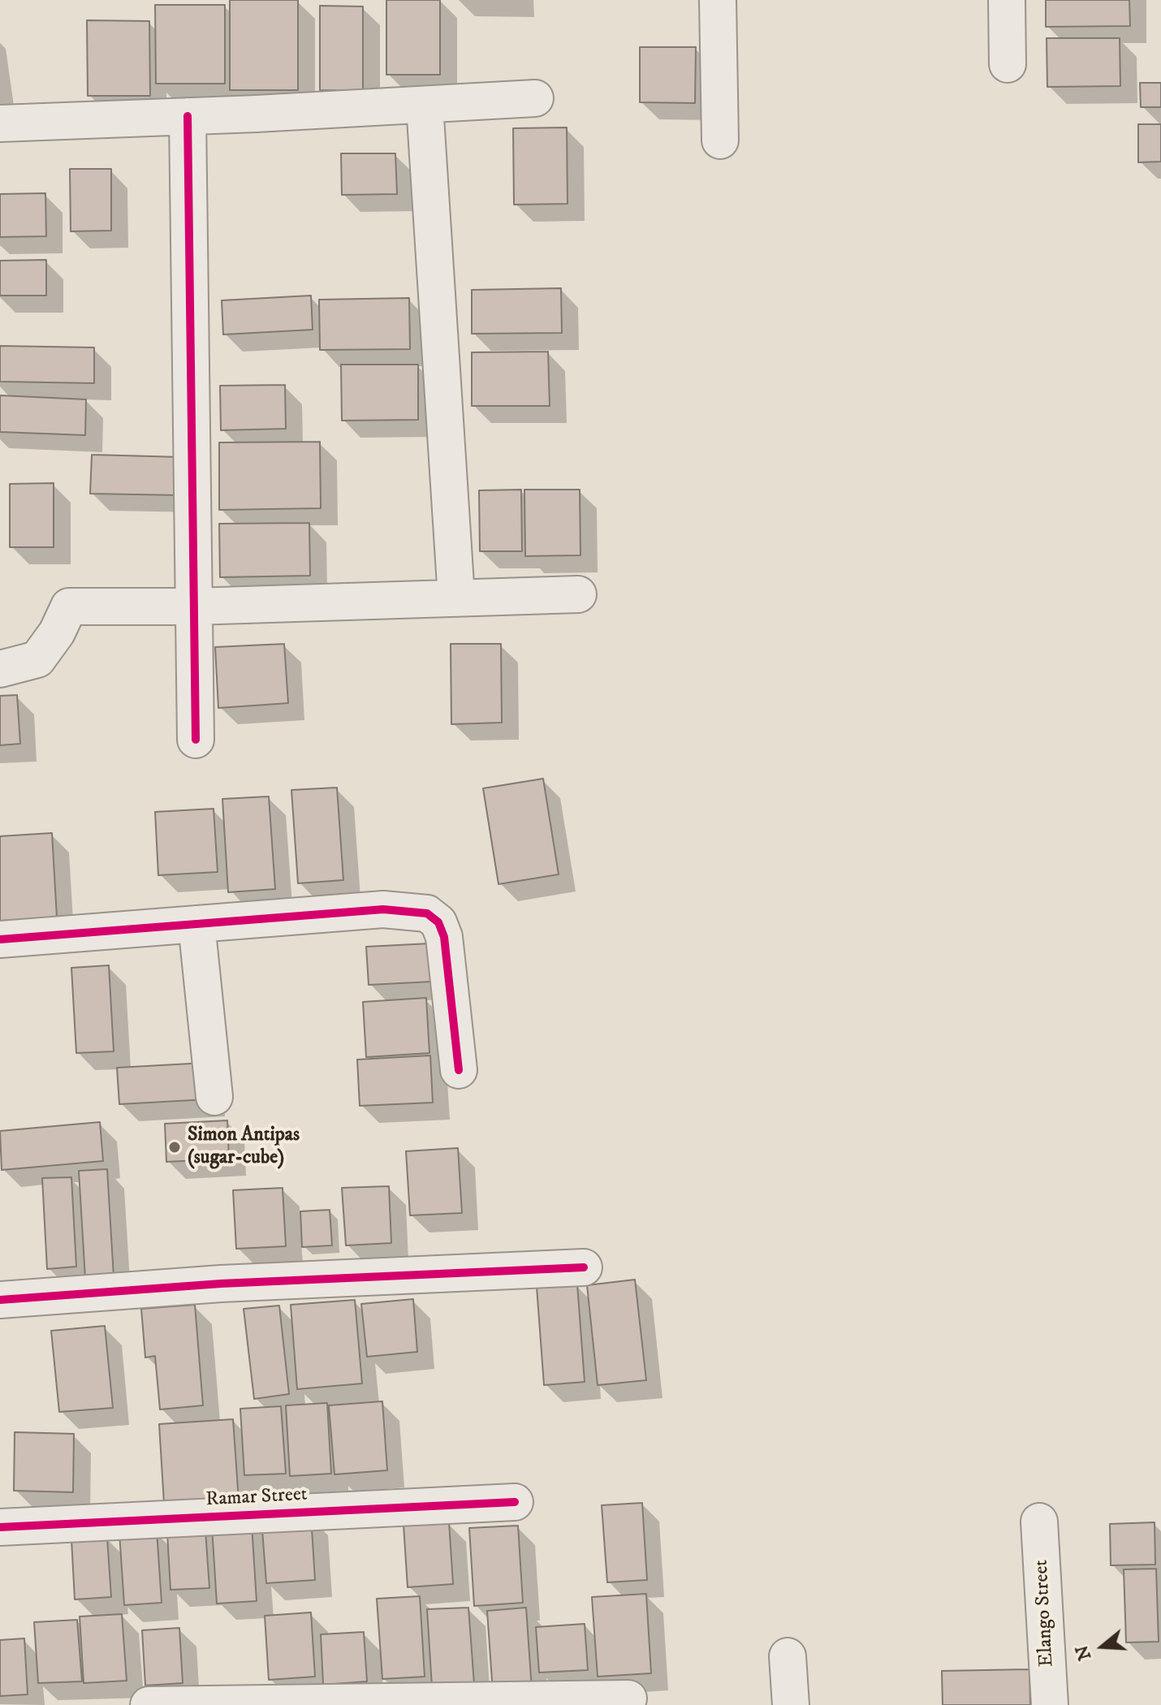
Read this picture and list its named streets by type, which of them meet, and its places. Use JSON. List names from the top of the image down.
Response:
{
  "streets": {
    "street": ["Ramar Street", "Elango Street"]
  },
  "places": ["Simon Antipas (sugar-cube)"],
  "north": "left"
}
